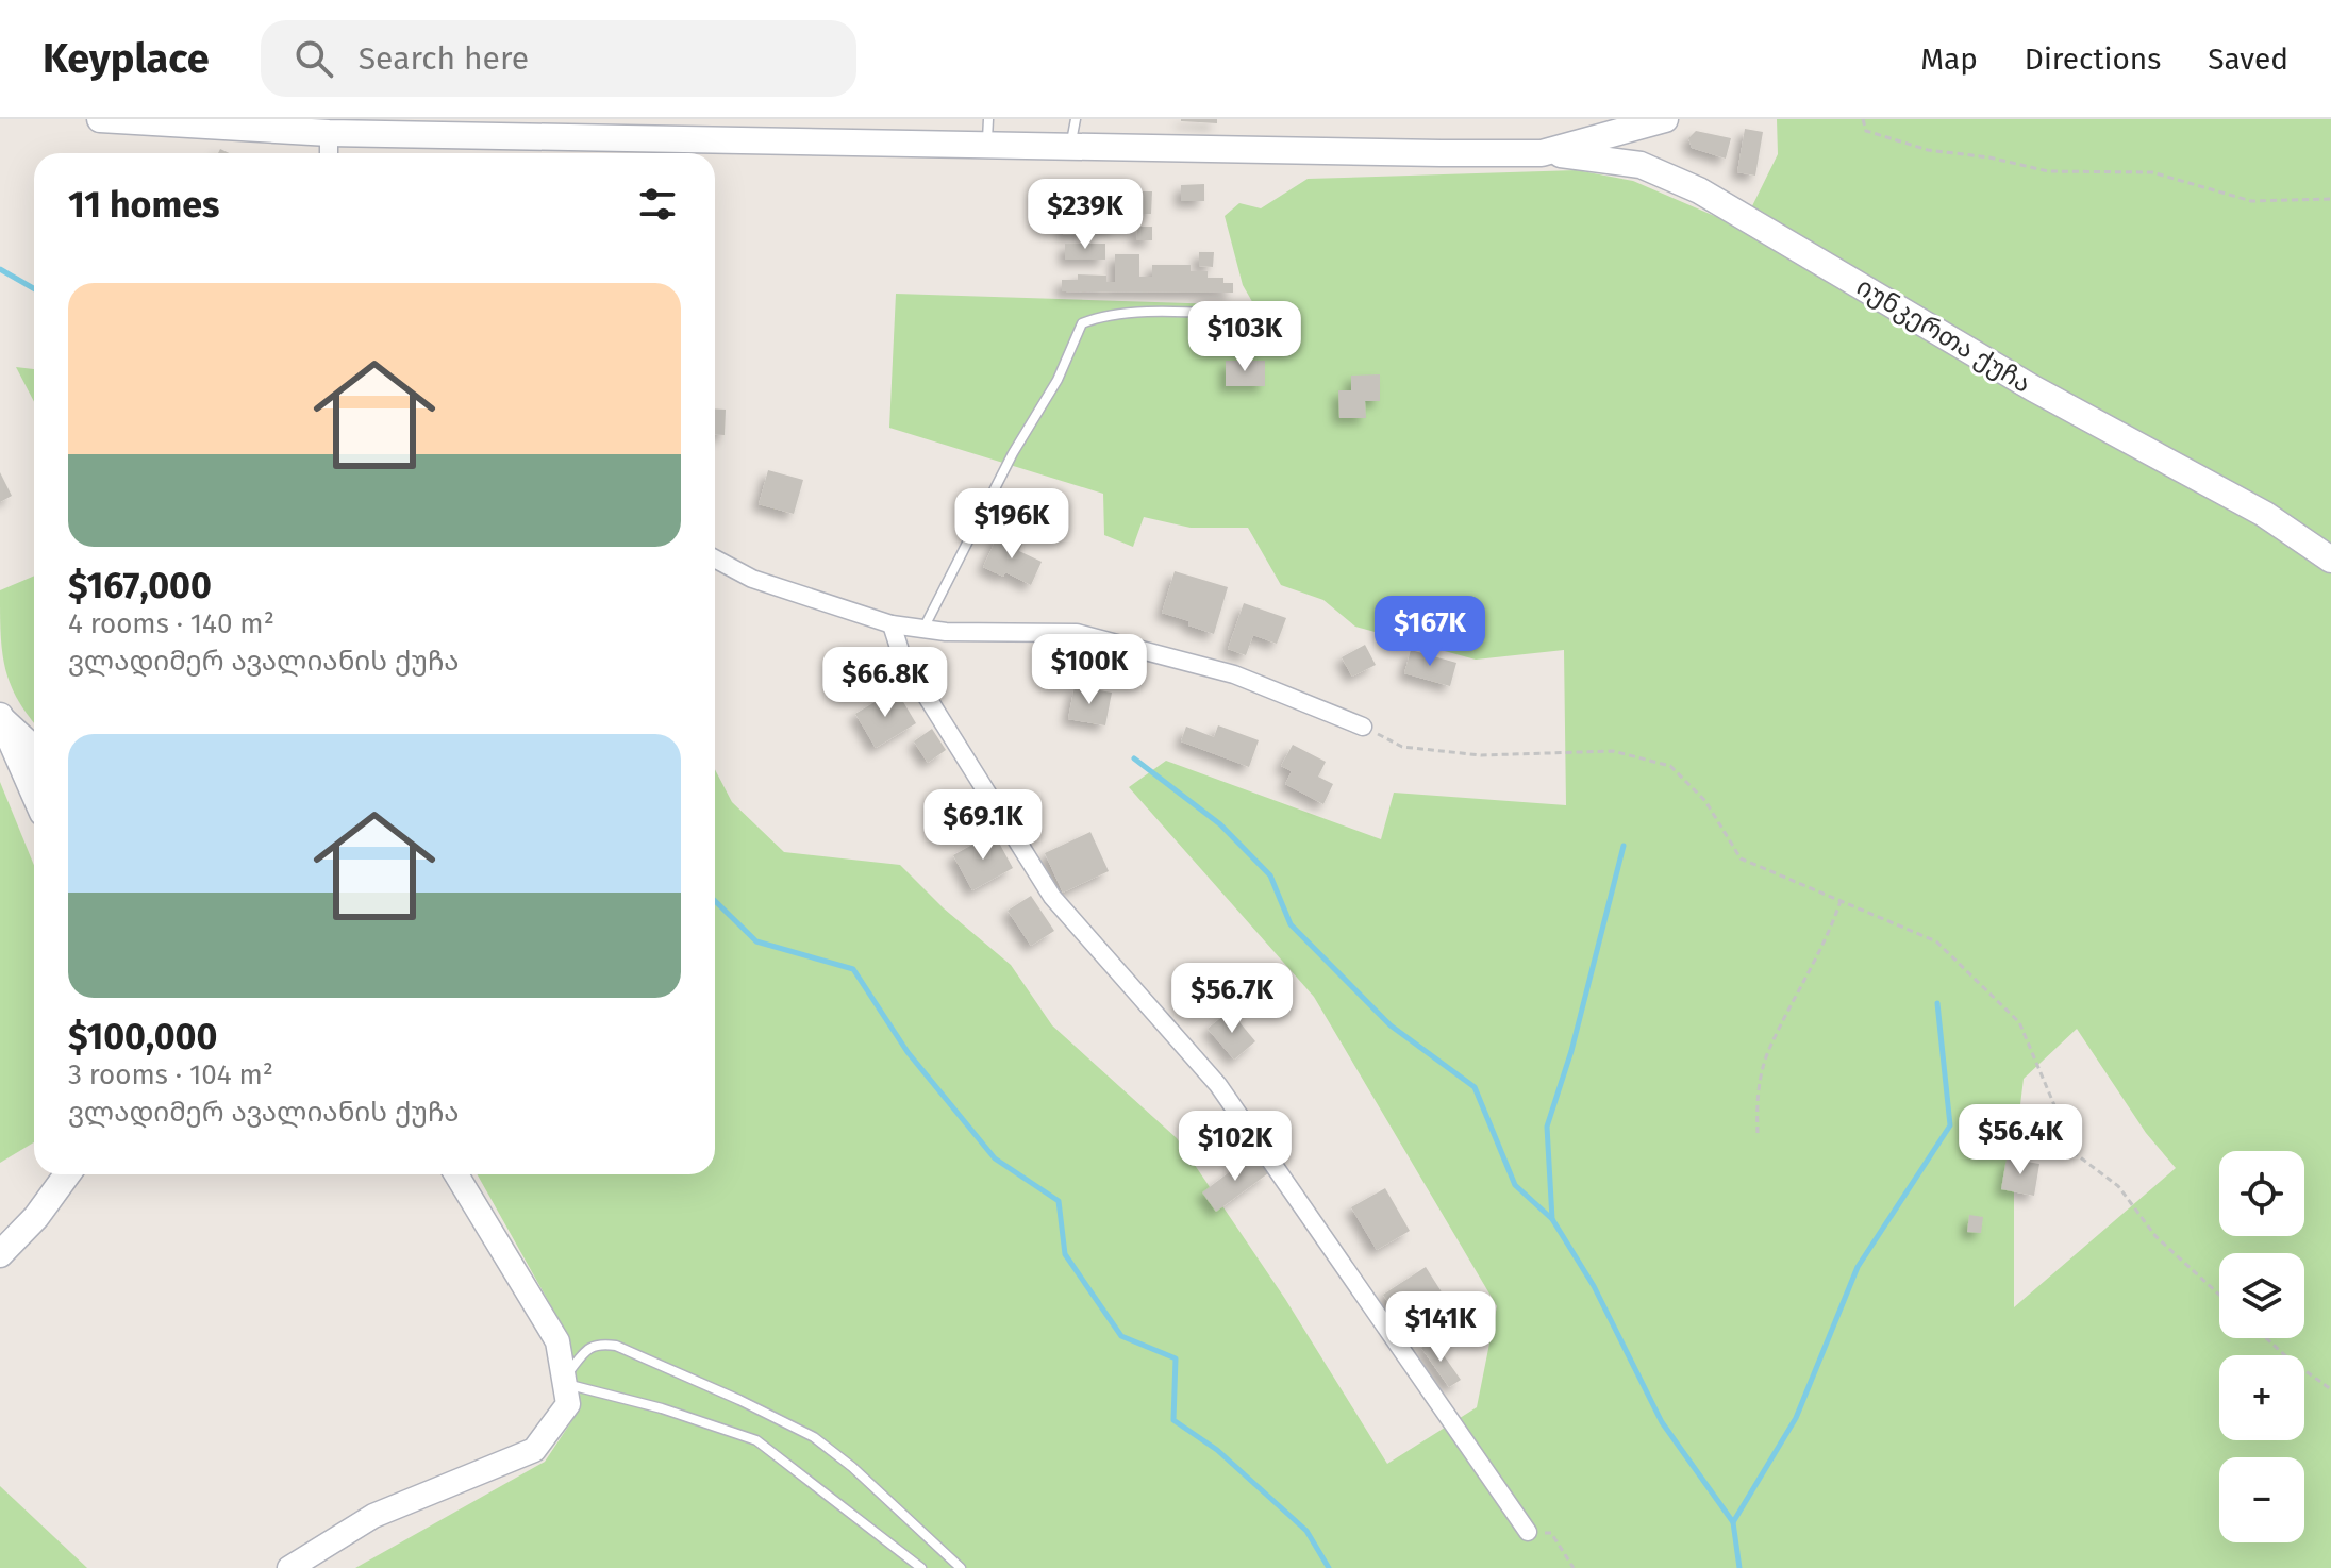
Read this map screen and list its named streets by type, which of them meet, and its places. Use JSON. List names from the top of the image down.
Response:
{
  "streets": {
    "main road": ["იუნკერთა ქუჩა"]
  },
  "page": {
    "header": "Keyplace",
    "search": "Search here",
    "nav": ["Map", "Directions", "Saved"],
    "heading": "11 homes",
    "price": [
      "$239K",
      "$103K",
      "$196K",
      "$167K",
      "$100K",
      "$66.8K",
      "$69.1K",
      "$56.7K",
      "$56.4K",
      "$102K",
      "$141K"
    ],
    "list": [
      {
        "name": "$167,000",
        "note": "4 rooms · 140 m² · ვლადიმერ ავალიანის ქუჩა"
      },
      {
        "name": "$100,000",
        "note": "3 rooms · 104 m² · ვლადიმერ ავალიანის ქუჩა"
      }
    ],
    "map_buttons": ["+", "−"]
  }
}
